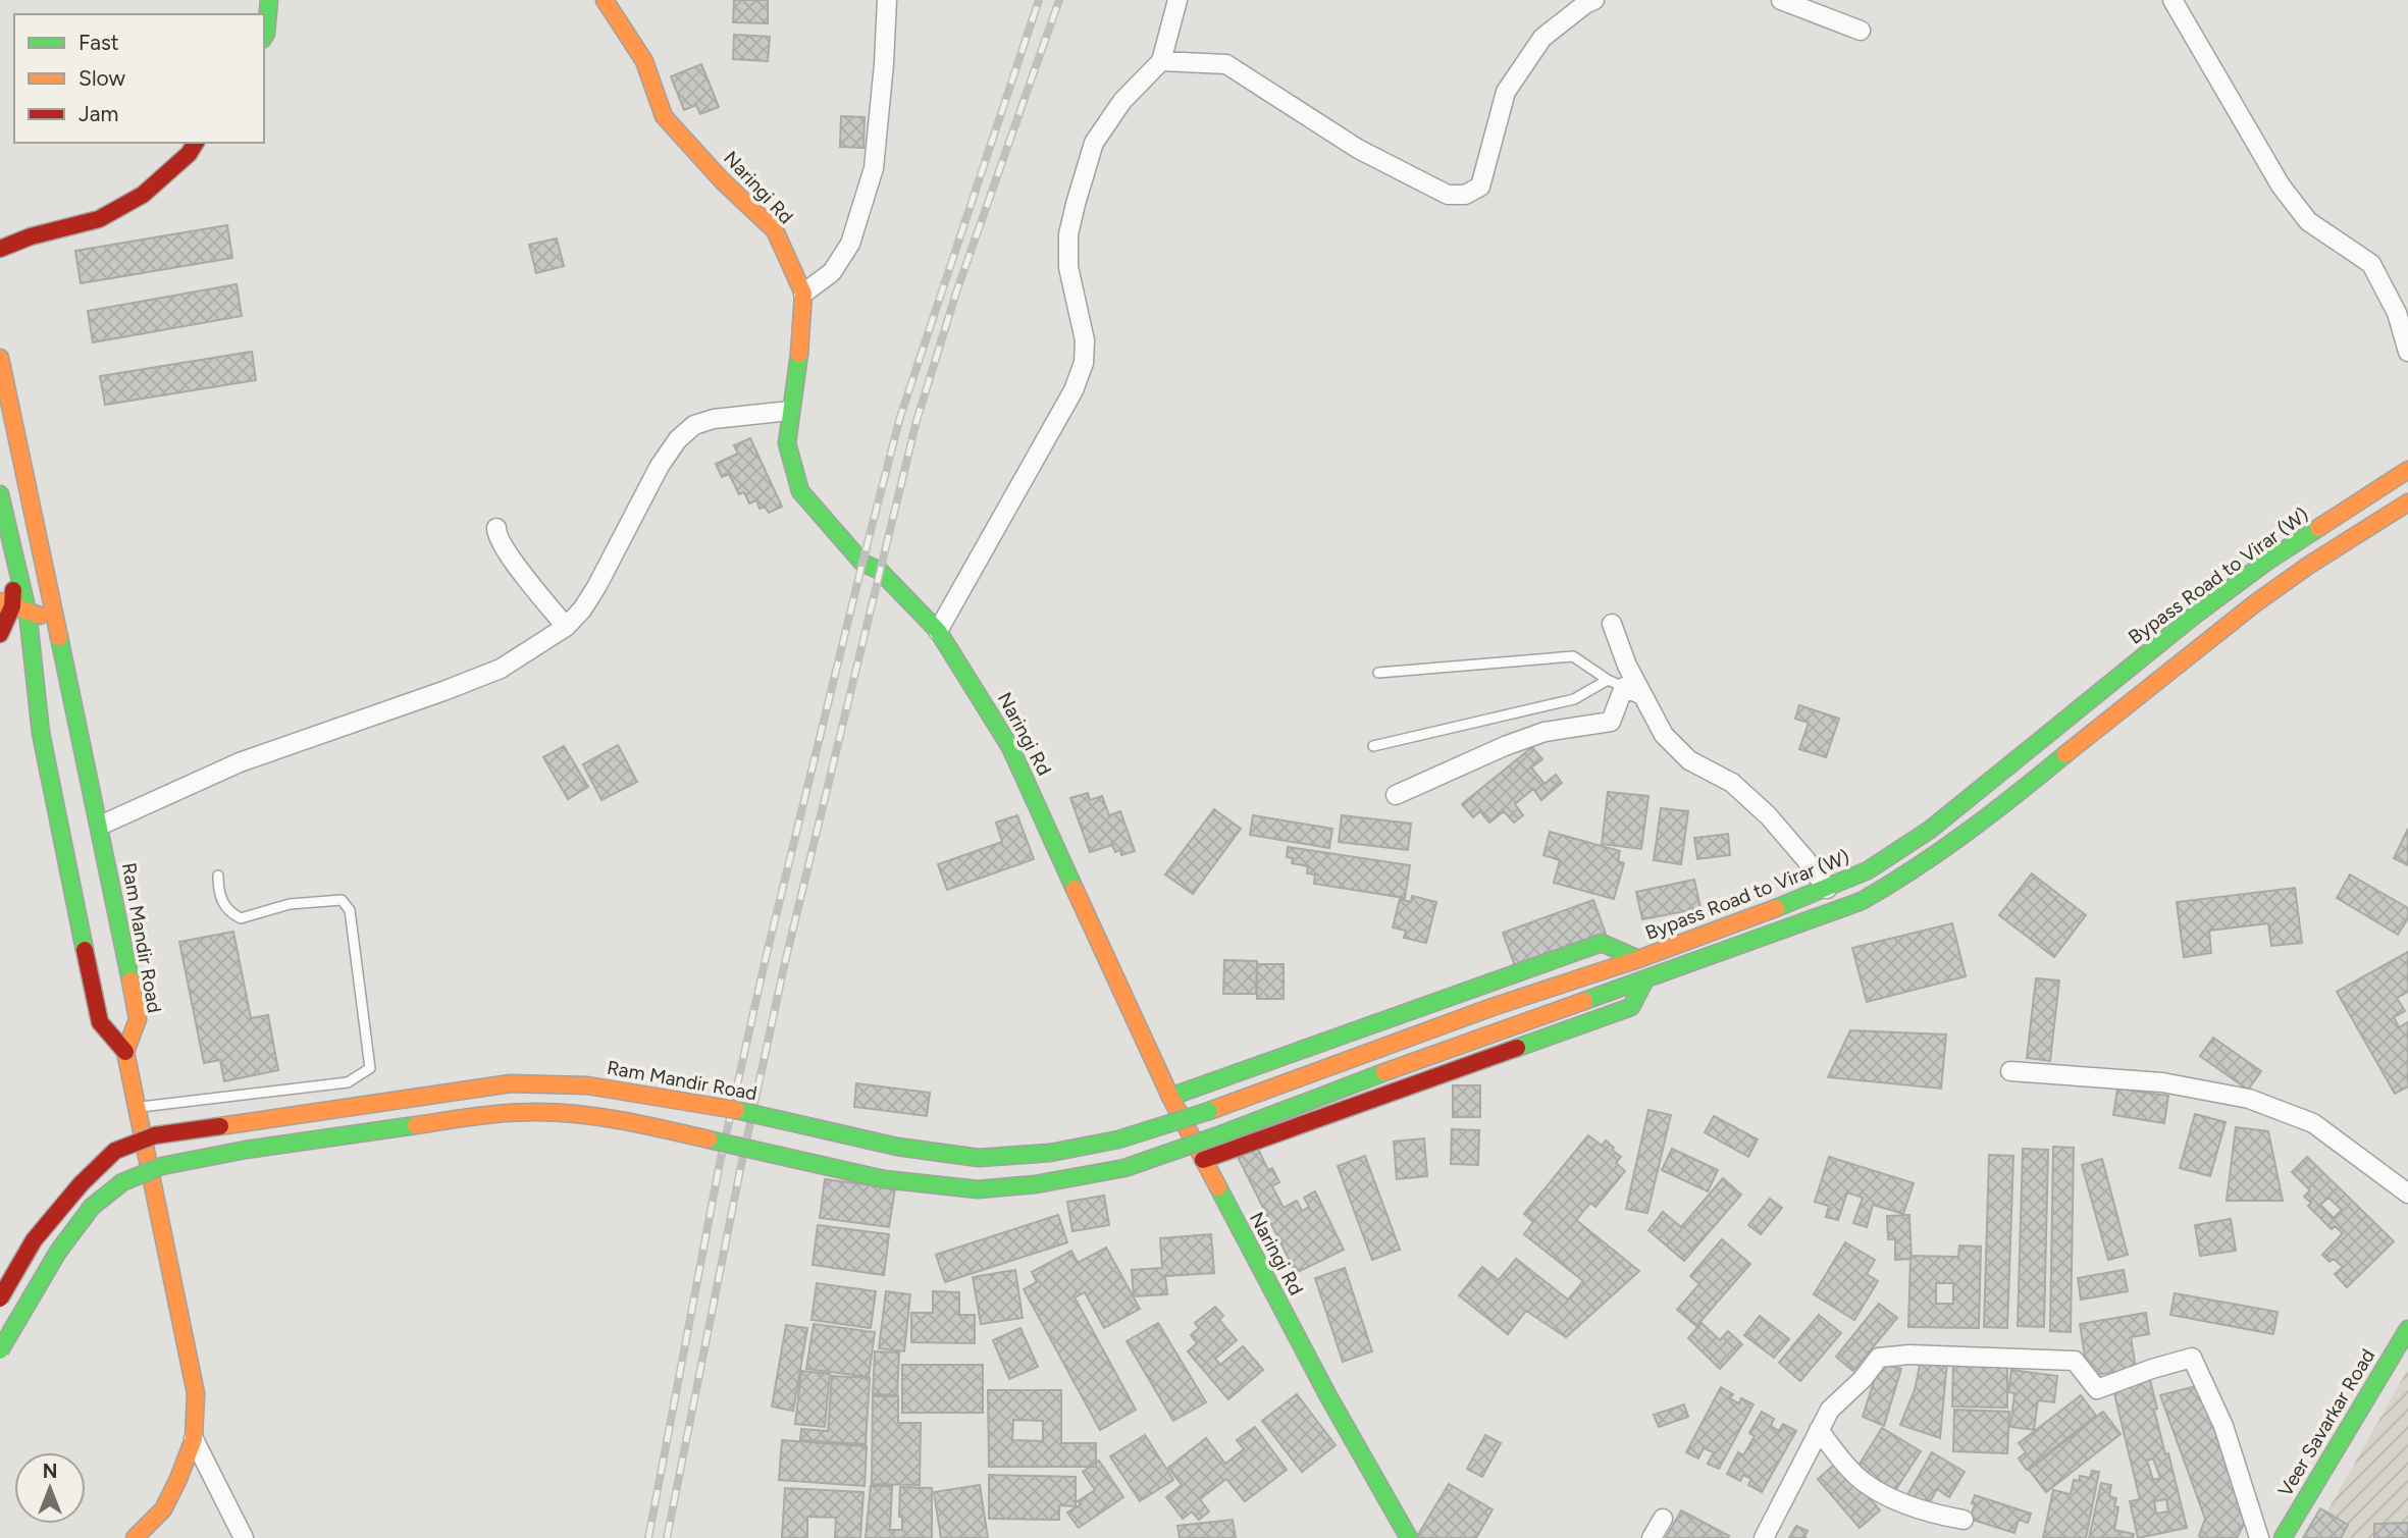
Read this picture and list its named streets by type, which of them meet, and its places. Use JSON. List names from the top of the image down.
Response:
{
  "streets": {
    "main road": [
      "Naringi Rd",
      "Bypass Road to Virar (W)",
      "Ram Mandir Road",
      "Veer Savarkar Road"
    ]
  },
  "crossings": [
    ["Bypass Road to Virar (W)", "Ram Mandir Road"]
  ],
  "legend": ["Fast", "Slow", "Jam"],
  "north": "top"
}
